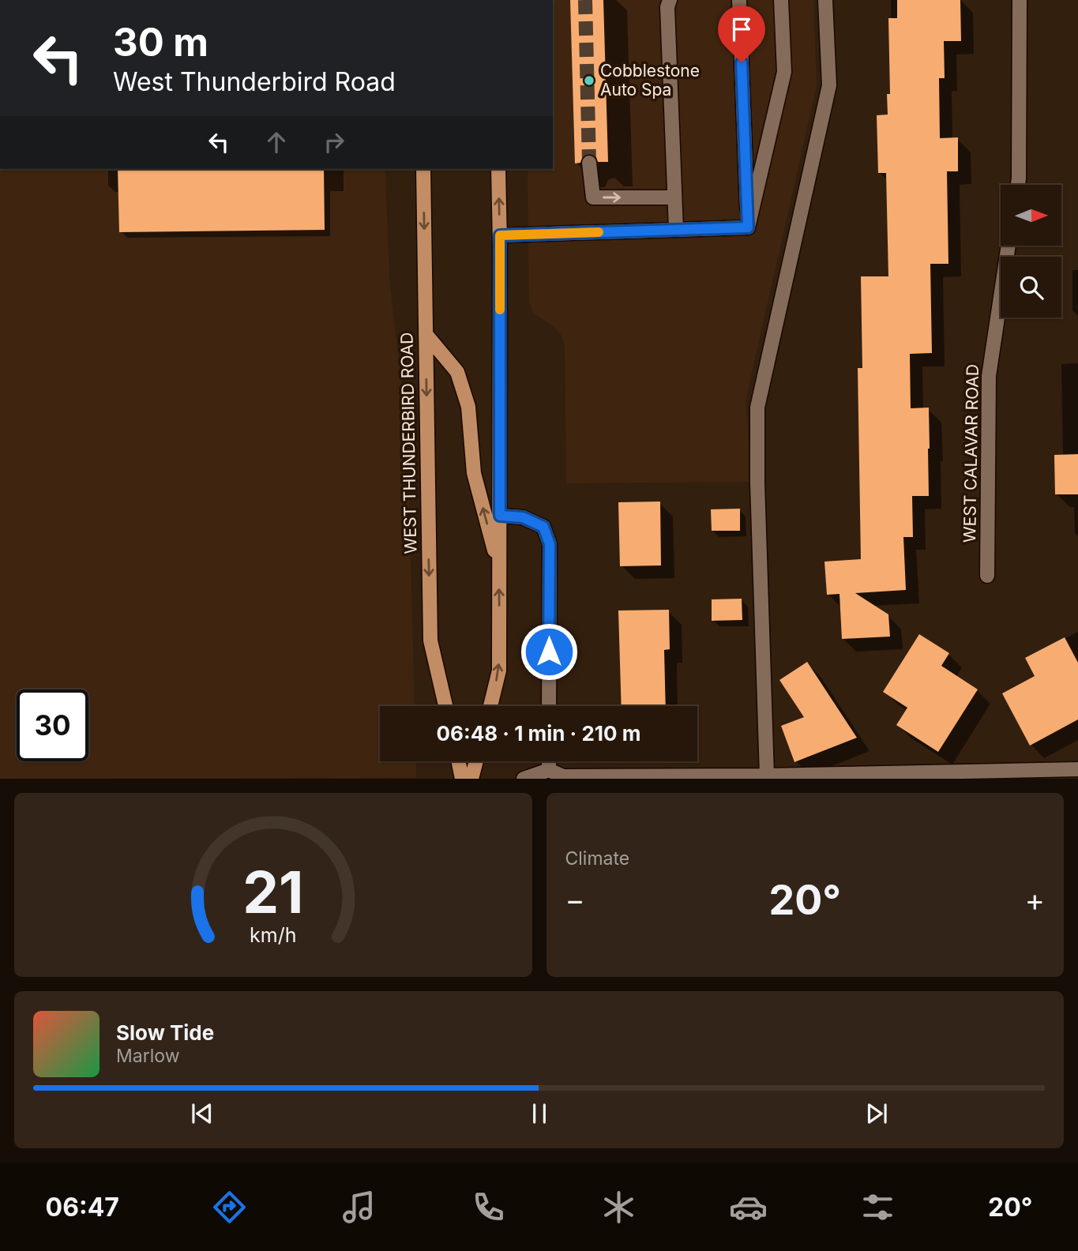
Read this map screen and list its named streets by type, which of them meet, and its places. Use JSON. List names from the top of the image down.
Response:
{
  "streets": {
    "main road": ["WEST THUNDERBIRD ROAD"],
    "street": ["WEST CALAVAR ROAD"]
  },
  "places": ["Cobblestone Auto Spa"],
  "north": "right",
  "page": {
    "turn": ["30 m", "West Thunderbird Road"],
    "limit": "30",
    "trip": "06:48 · 1 min · 210 m",
    "tile": "Climate",
    "heat": ["−", "20°", "+"],
    "song": ["Slow Tide", "Marlow"],
    "tabs": ["06:47", "20°"],
    "gauge": ["21", "km/h"]
  }
}
